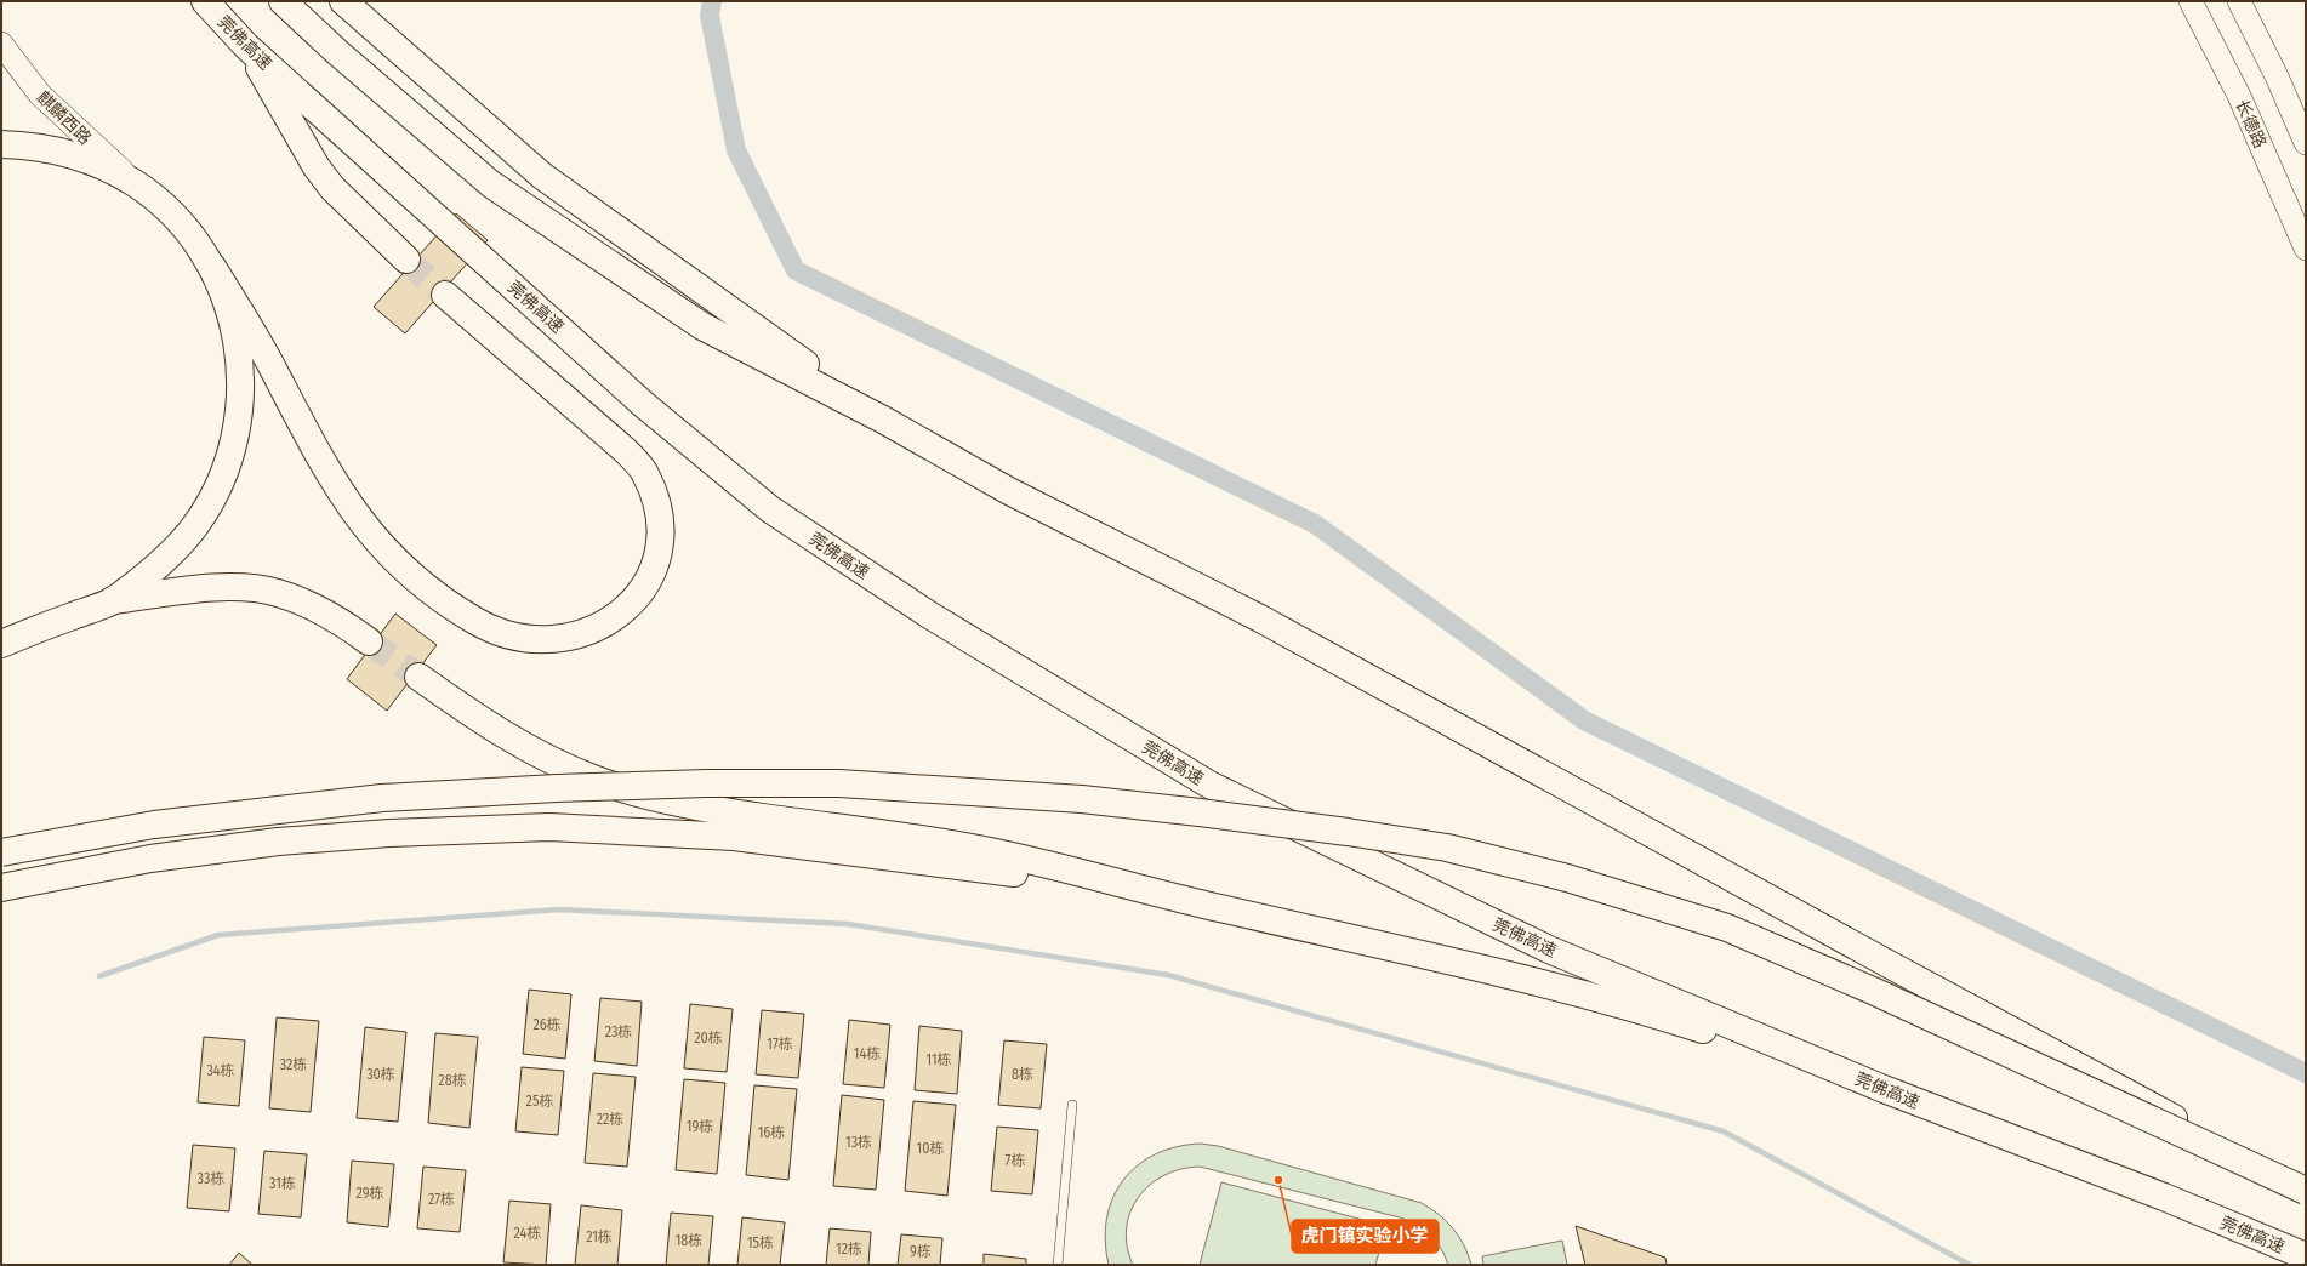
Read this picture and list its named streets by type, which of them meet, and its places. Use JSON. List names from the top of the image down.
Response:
{
  "streets": {
    "main road": ["莞佛高速", "麒麟西路", "长德路"]
  },
  "places": ["虎门镇实验小学"],
  "house_numbers": [
    "26栋",
    "23栋",
    "20栋",
    "17栋",
    "14栋",
    "11栋",
    "32栋",
    "34栋",
    "30栋",
    "8栋",
    "28栋",
    "25栋",
    "22栋",
    "19栋",
    "16栋",
    "13栋",
    "10栋",
    "7栋",
    "33栋",
    "31栋",
    "29栋",
    "27栋",
    "24栋",
    "21栋",
    "18栋",
    "15栋",
    "12栋",
    "9栋"
  ]
}
